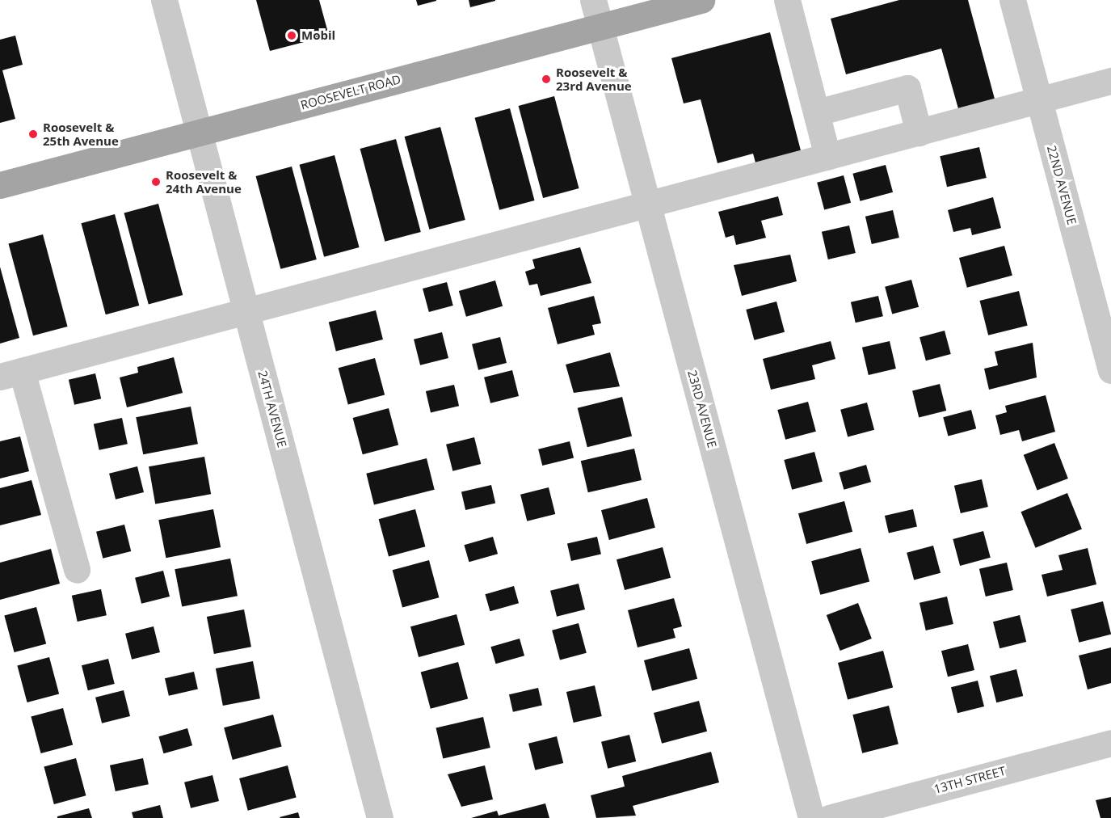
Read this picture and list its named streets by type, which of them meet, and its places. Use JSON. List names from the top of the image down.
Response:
{
  "streets": {
    "main road": ["ROOSEVELT ROAD"],
    "street": [
      "22ND AVENUE",
      "24TH AVENUE",
      "23RD AVENUE",
      "13TH STREET"
    ]
  },
  "crossings": [
    ["ROOSEVELT ROAD", "24TH AVENUE"],
    ["ROOSEVELT ROAD", "23RD AVENUE"]
  ],
  "places": [
    "Mobil",
    "Roosevelt & 23rd Avenue",
    "Roosevelt & 25th Avenue",
    "Roosevelt & 24th Avenue"
  ]
}
